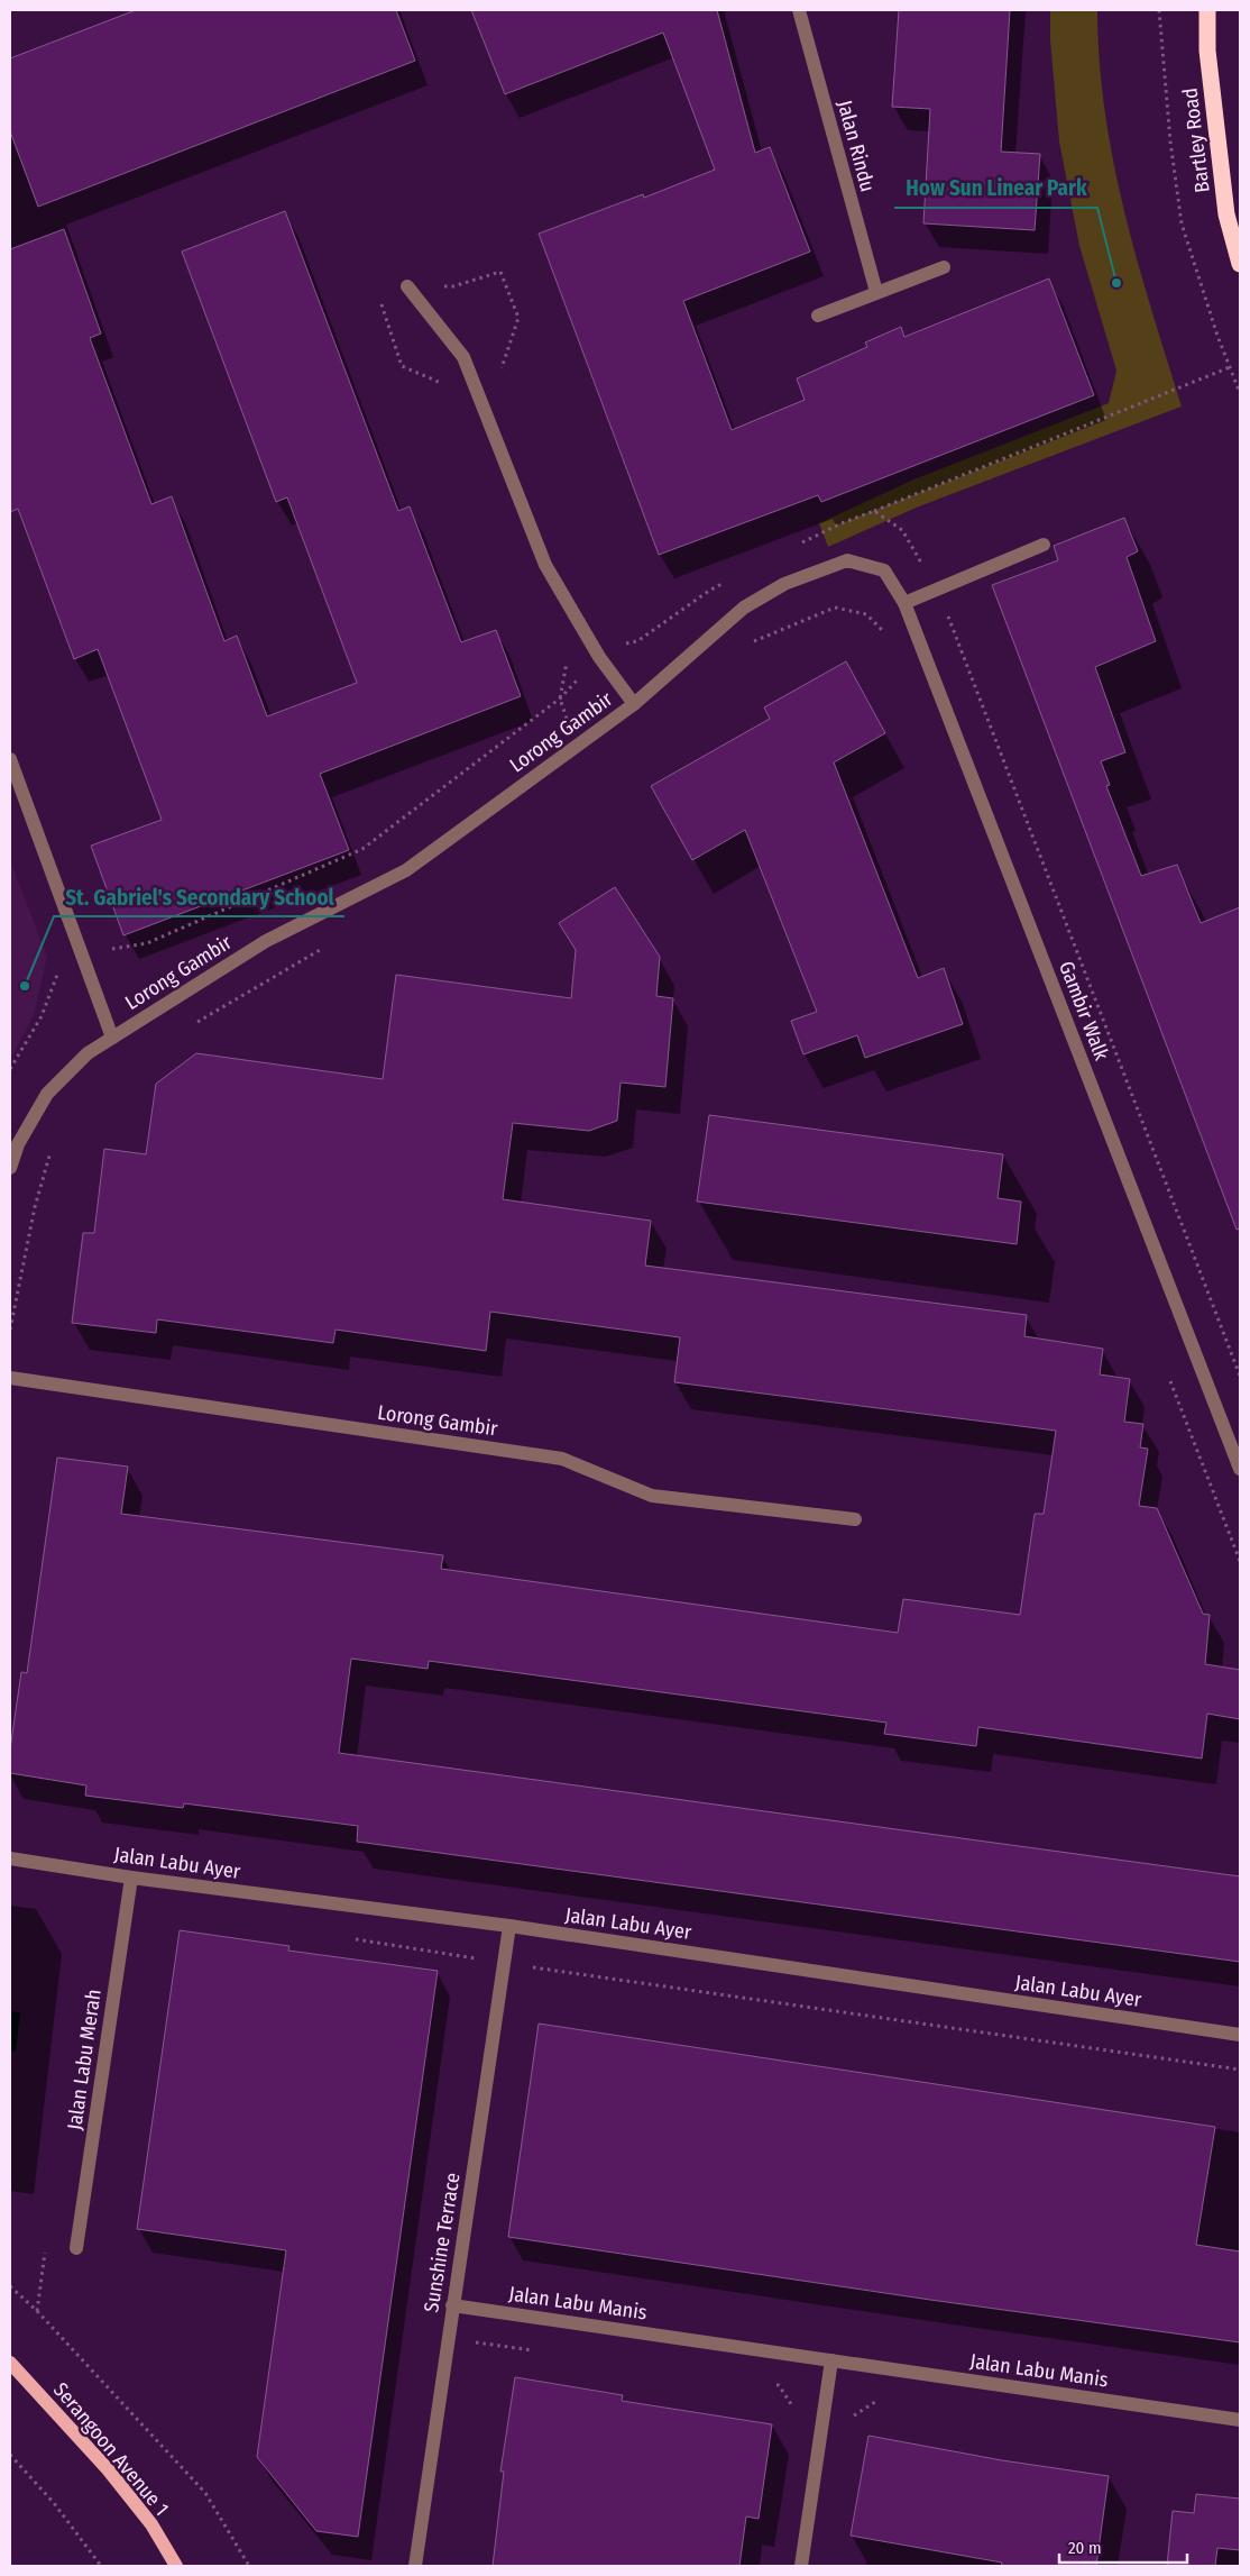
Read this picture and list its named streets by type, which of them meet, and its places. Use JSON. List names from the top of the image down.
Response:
{
  "streets": {
    "highway": ["Bartley Road"],
    "main road": ["Serangoon Avenue 1"],
    "street": [
      "Jalan Rindu",
      "Lorong Gambir",
      "Gambir Walk",
      "Jalan Labu Ayer",
      "Jalan Labu Merah",
      "Sunshine Terrace",
      "Jalan Labu Manis"
    ]
  },
  "crossings": [
    ["Lorong Gambir", "Gambir Walk"],
    ["Jalan Labu Ayer", "Jalan Labu Merah"],
    ["Jalan Labu Ayer", "Sunshine Terrace"],
    ["Sunshine Terrace", "Jalan Labu Manis"]
  ],
  "places": ["How Sun Linear Park", "St. Gabriel's Secondary School"],
  "scale_bar": "20 m"
}
